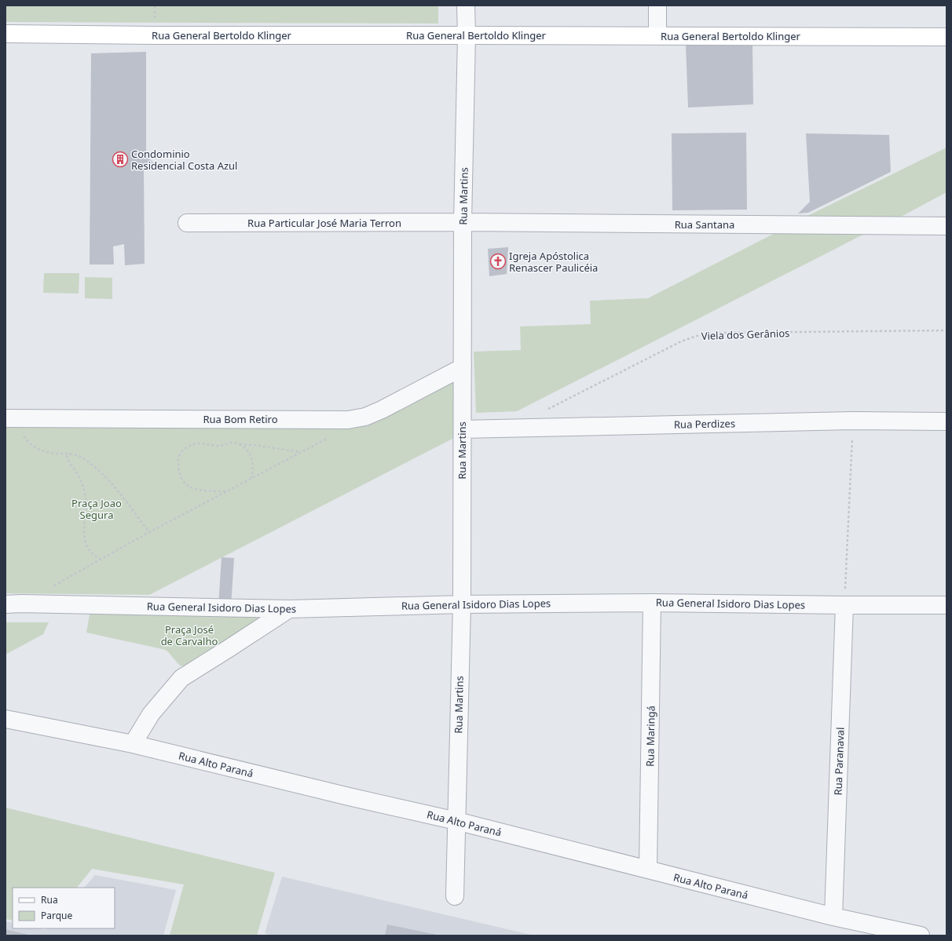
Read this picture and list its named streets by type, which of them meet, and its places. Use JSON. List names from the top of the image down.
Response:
{
  "streets": {
    "street": [
      "Rua General Bertoldo Klinger",
      "Rua Martins",
      "Rua Particular José Maria Terron",
      "Rua Santana",
      "Rua Bom Retiro",
      "Rua Perdizes",
      "Rua General Isidoro Dias Lopes",
      "Rua Maringá",
      "Rua Paranaval",
      "Rua Alto Paraná"
    ],
    "path": ["Viela dos Gerânios"]
  },
  "crossings": [
    ["Rua General Bertoldo Klinger", "Rua Martins"],
    ["Rua Martins", "Rua Particular José Maria Terron"],
    ["Rua Martins", "Rua Santana"],
    ["Rua Martins", "Rua Bom Retiro"],
    ["Rua Martins", "Rua Perdizes"],
    ["Rua Martins", "Rua General Isidoro Dias Lopes"],
    ["Rua Martins", "Rua Alto Paraná"],
    ["Rua Particular José Maria Terron", "Rua Santana"],
    ["Rua General Isidoro Dias Lopes", "Rua Maringá"],
    ["Rua General Isidoro Dias Lopes", "Rua Paranaval"],
    ["Rua Maringá", "Rua Alto Paraná"],
    ["Rua Paranaval", "Rua Alto Paraná"]
  ],
  "parks": ["Praça Joao Segura", "Praça José de Carvalho"],
  "places": {
    "building": ["Condominio Residencial Costa Azul"],
    "church": ["Igreja Apóstolica Renascer Paulicéia"]
  },
  "legend": ["Rua", "Parque"]
}
